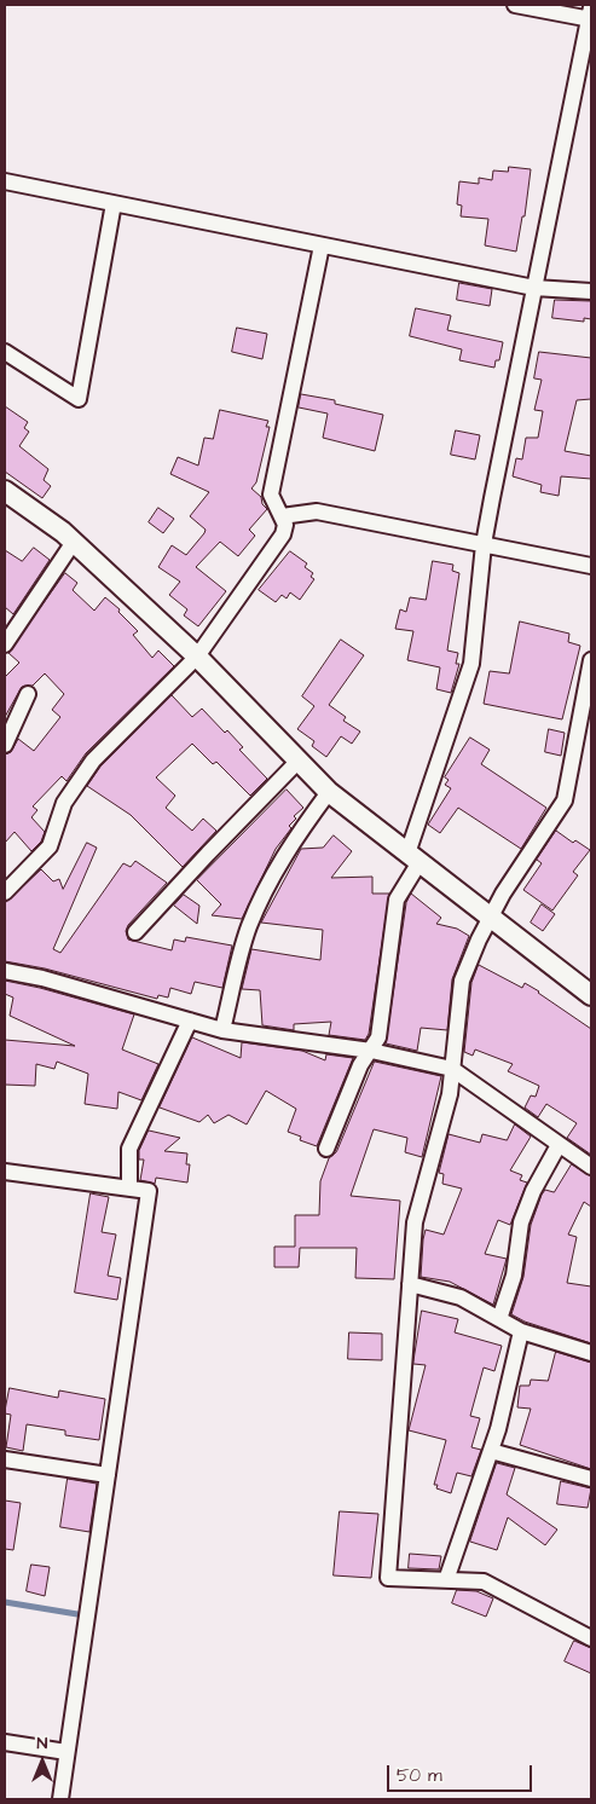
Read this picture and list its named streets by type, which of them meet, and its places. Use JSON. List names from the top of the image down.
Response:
{
  "scale_bar": "50 m",
  "north": "top"
}
